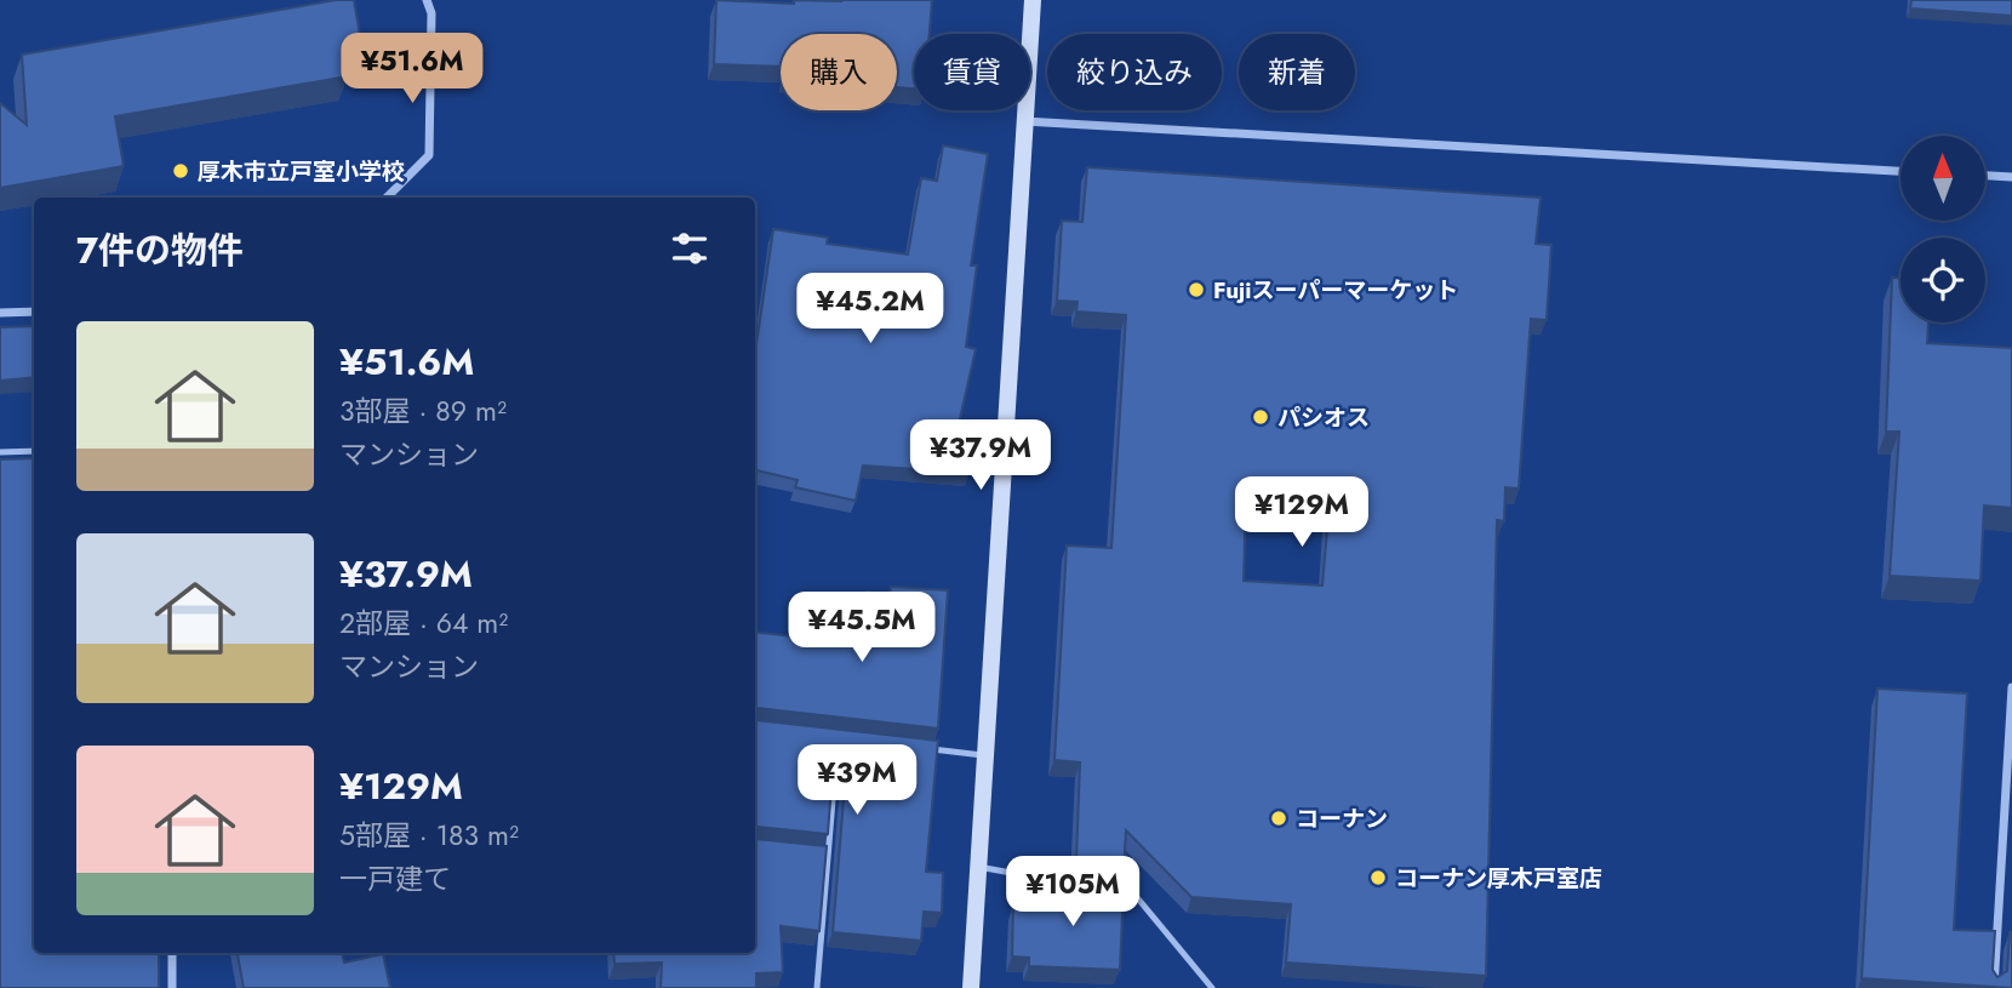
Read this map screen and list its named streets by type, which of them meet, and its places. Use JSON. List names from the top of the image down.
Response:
{
  "places": [
    "厚木市立戸室小学校",
    "Fujiスーパーマーケット",
    "パシオス",
    "コーナン",
    "コーナン厚木戸室店"
  ],
  "north": "top",
  "page": {
    "price": [
      "¥51.6M",
      "¥45.2M",
      "¥37.9M",
      "¥129M",
      "¥45.5M",
      "¥39M",
      "¥105M"
    ],
    "chip": [
      "購入",
      "賃貸",
      "絞り込み",
      "新着"
    ],
    "heading": "7件の物件",
    "list": [
      {
        "name": "¥51.6M",
        "note": "3部屋 · 89 m² · マンション"
      },
      {
        "name": "¥37.9M",
        "note": "2部屋 · 64 m² · マンション"
      },
      {
        "name": "¥129M",
        "note": "5部屋 · 183 m² · 一戸建て"
      }
    ]
  }
}
